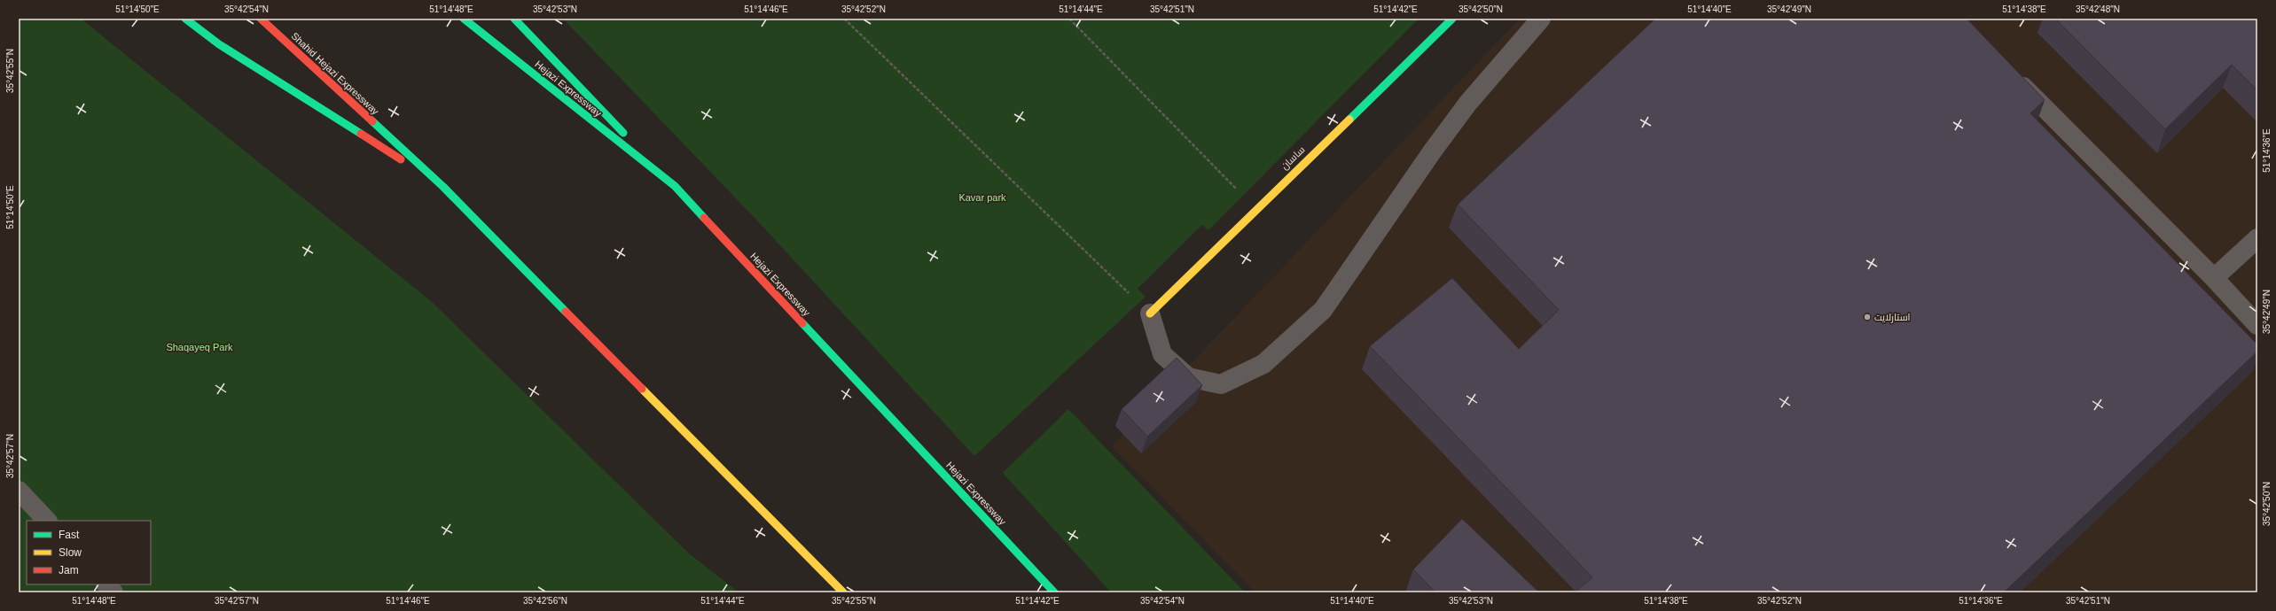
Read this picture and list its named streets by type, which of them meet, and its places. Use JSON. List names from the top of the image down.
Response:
{
  "streets": {
    "main road": ["Shahid Hejazi Expressway", "Hejazi Expressway", "ساسان"]
  },
  "parks": ["Kavar park", "Shaqayeq Park"],
  "places": ["استارلایت"],
  "legend": ["Fast", "Slow", "Jam"],
  "coordinates": [
    "51°14'50\"E",
    "35°42'54\"N",
    "51°14'48\"E",
    "35°42'53\"N",
    "51°14'46\"E",
    "35°42'52\"N",
    "51°14'44\"E",
    "35°42'51\"N",
    "51°14'42\"E",
    "35°42'50\"N",
    "51°14'40\"E",
    "35°42'49\"N",
    "51°14'38\"E",
    "35°42'48\"N",
    "35°42'55\"N",
    "51°14'36\"E",
    "35°42'57\"N",
    "35°42'56\"N"
  ]
}
